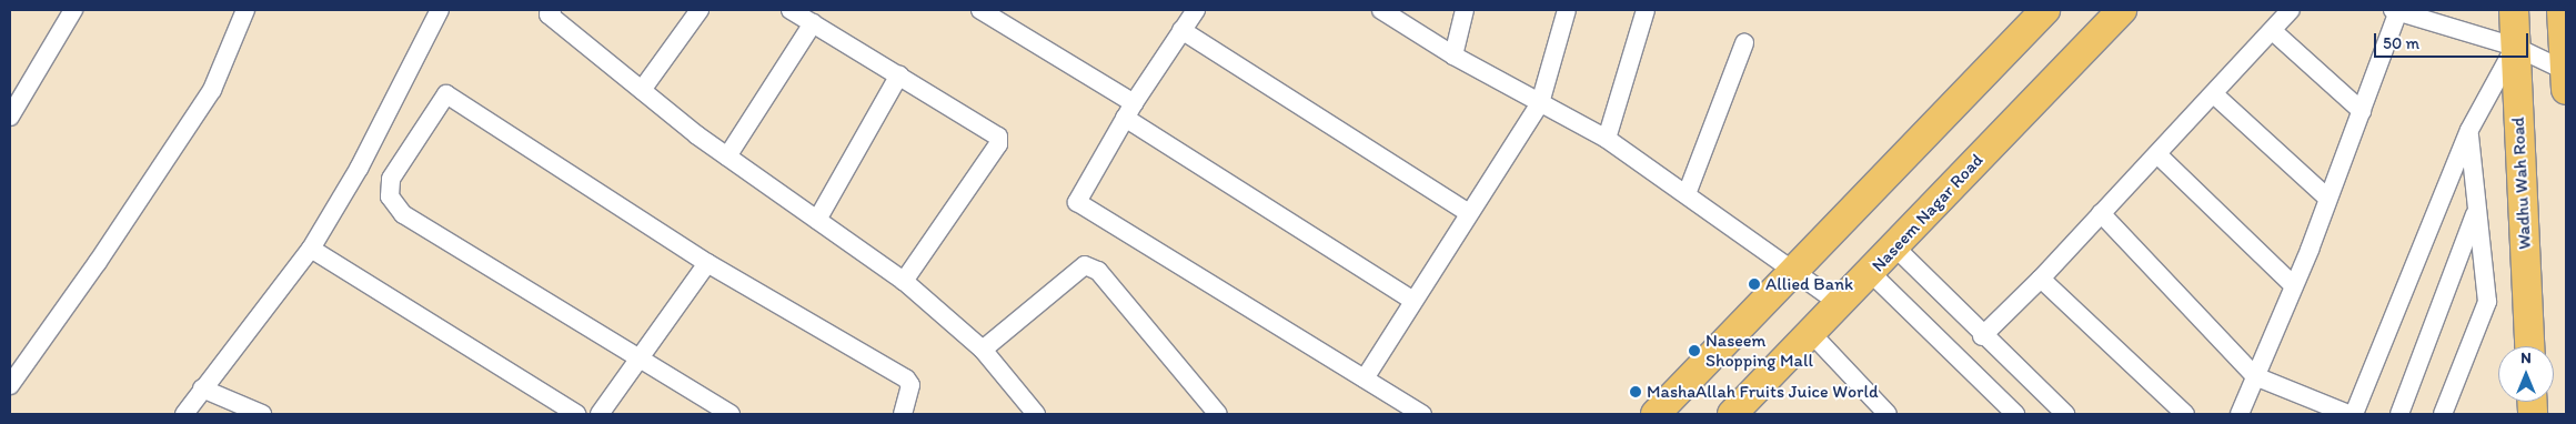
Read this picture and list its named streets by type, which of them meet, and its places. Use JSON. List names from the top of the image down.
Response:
{
  "streets": {
    "main road": ["Wadhu Wah Road", "Naseem Nagar Road"]
  },
  "places": ["Allied Bank", "Naseem Shopping Mall", "MashaAllah Fruits Juice World"],
  "scale_bar": "50 m",
  "north": "top"
}
